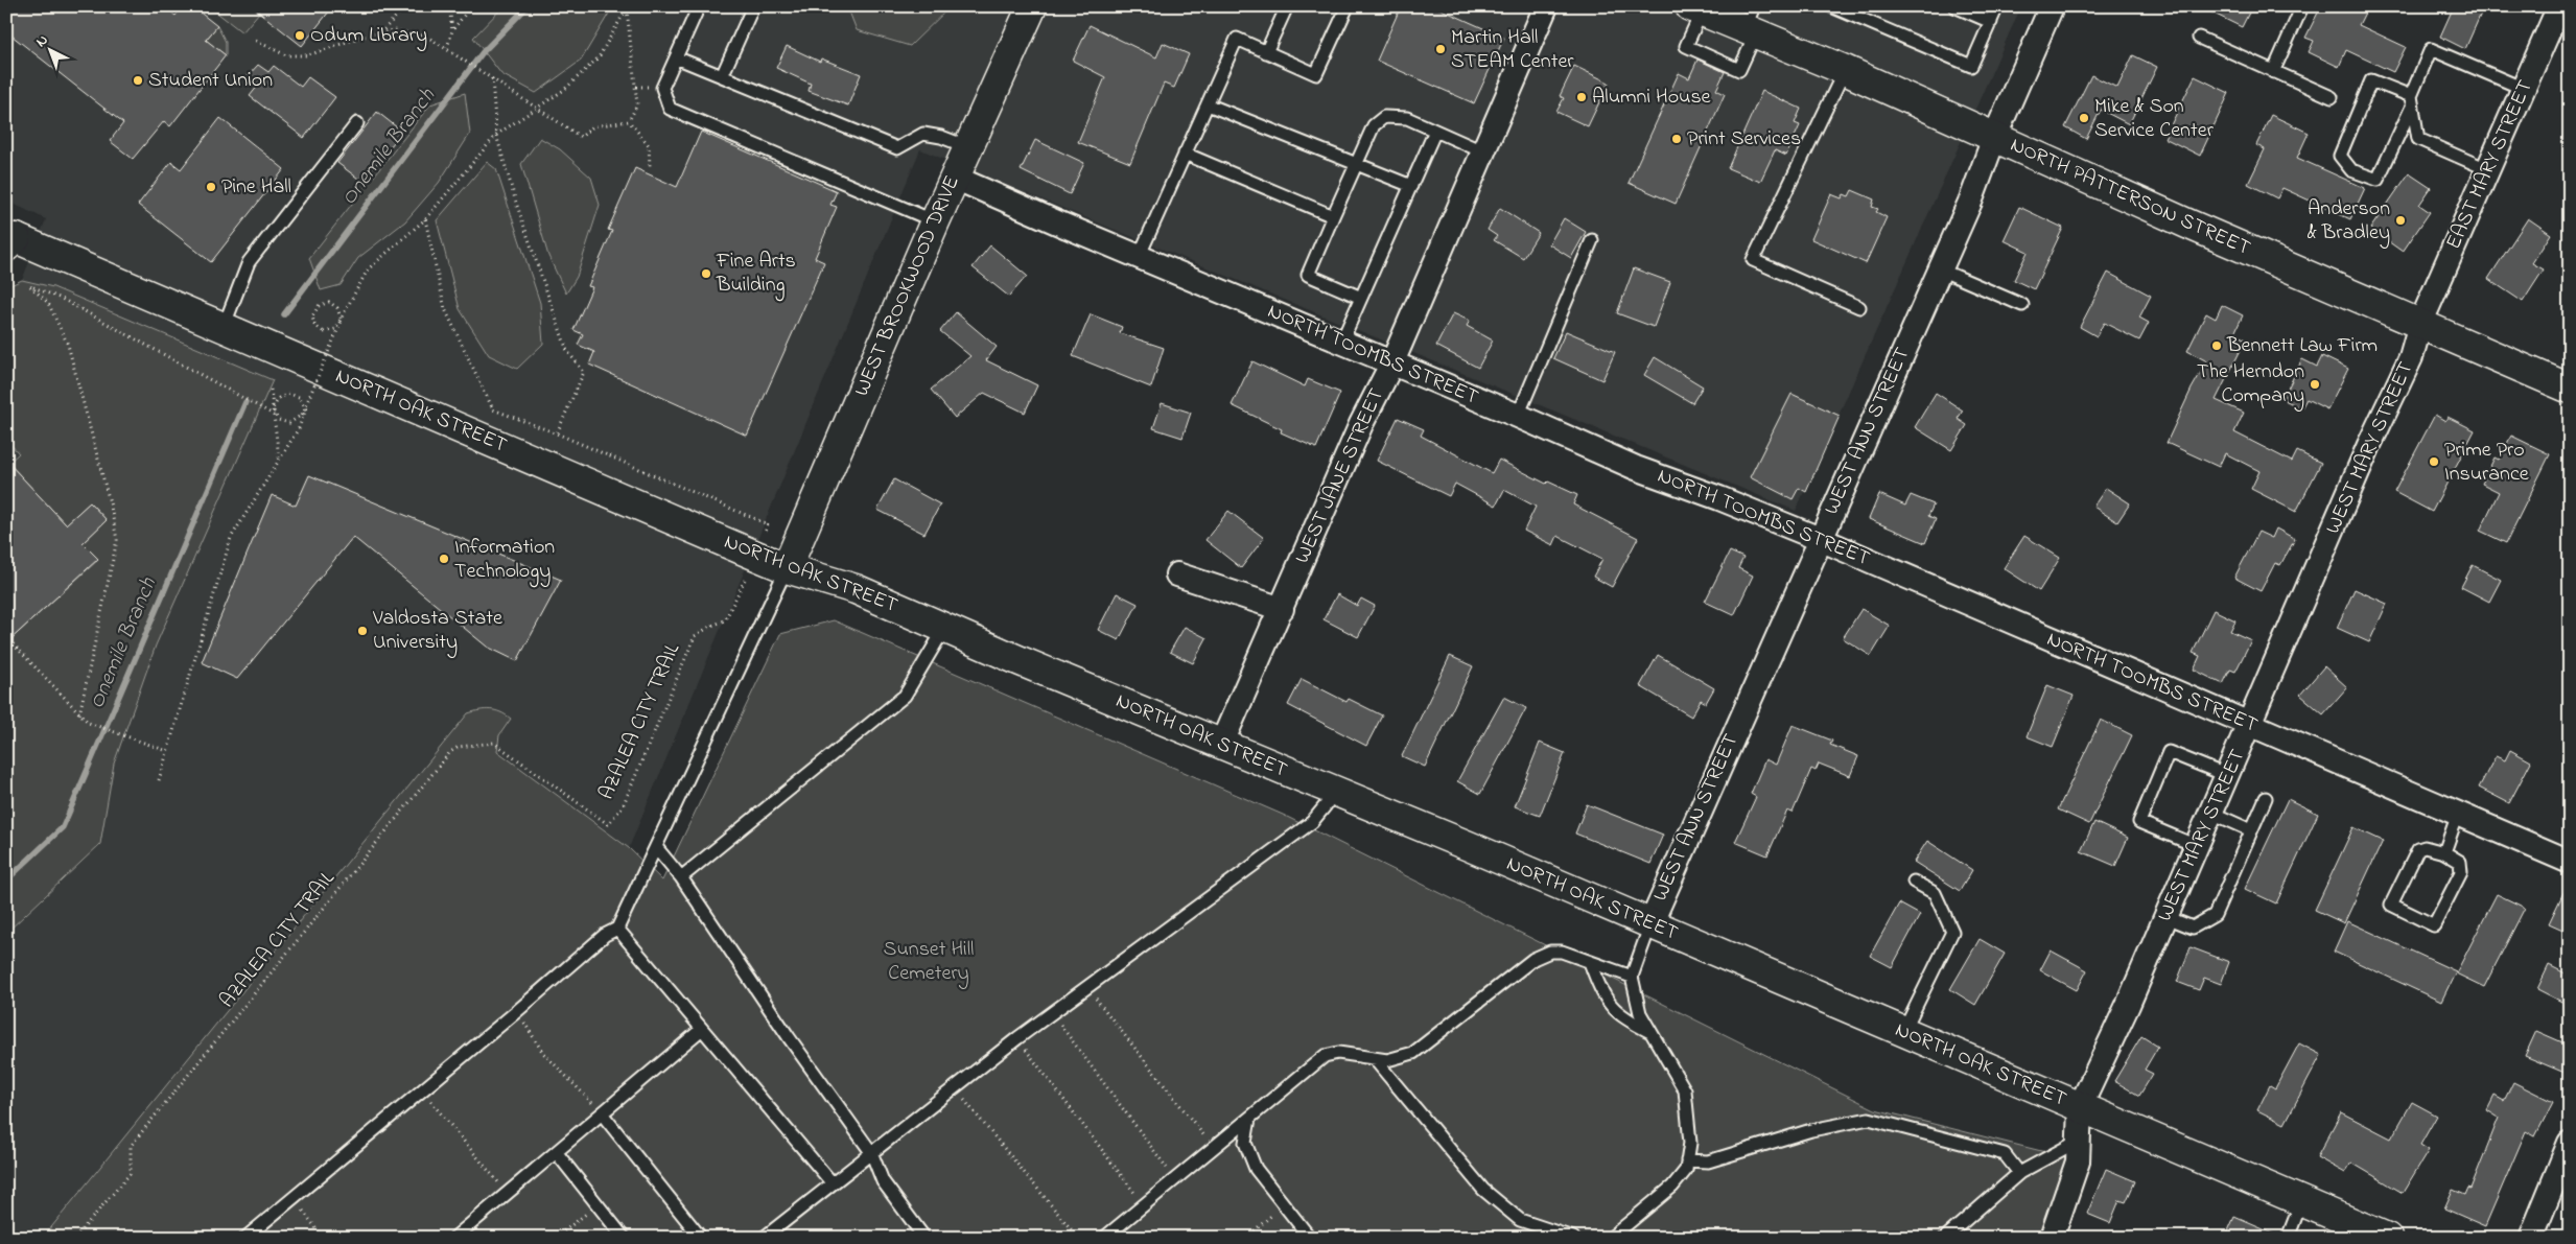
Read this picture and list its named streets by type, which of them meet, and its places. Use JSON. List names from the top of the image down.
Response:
{
  "streets": {
    "main road": ["NORTH PATTERSON STREET", "WEST BROOKWOOD DRIVE", "NORTH OAK STREET"],
    "street": [
      "EAST MARY STREET",
      "NORTH TOOMBS STREET",
      "WEST ANN STREET",
      "WEST MARY STREET",
      "WEST JANE STREET"
    ],
    "path": ["AZALEA CITY TRAIL"]
  },
  "crossings": [
    ["EAST MARY STREET", "NORTH PATTERSON STREET"],
    ["EAST MARY STREET", "WEST MARY STREET"],
    ["NORTH PATTERSON STREET", "WEST ANN STREET"],
    ["NORTH PATTERSON STREET", "WEST MARY STREET"],
    ["WEST BROOKWOOD DRIVE", "NORTH TOOMBS STREET"],
    ["WEST BROOKWOOD DRIVE", "NORTH OAK STREET"],
    ["NORTH TOOMBS STREET", "WEST ANN STREET"],
    ["NORTH TOOMBS STREET", "WEST MARY STREET"],
    ["NORTH TOOMBS STREET", "WEST JANE STREET"],
    ["NORTH OAK STREET", "WEST ANN STREET"],
    ["NORTH OAK STREET", "WEST MARY STREET"],
    ["NORTH OAK STREET", "WEST JANE STREET"],
    ["NORTH OAK STREET", "AZALEA CITY TRAIL"]
  ],
  "water": ["Onemile Branch"],
  "parks": ["Sunset Hill Cemetery"],
  "places": [
    "Odum Library",
    "Martin Hall STEAM Center",
    "Student Union",
    "Alumni House",
    "Mike & Son Service Center",
    "Print Services",
    "Pine Hall",
    "Anderson & Bradley",
    "Fine Arts Building",
    "Bennett Law Firm",
    "The Herndon Company",
    "Prime Pro Insurance",
    "Information Technology",
    "Valdosta State University"
  ],
  "north": "top left"
}
